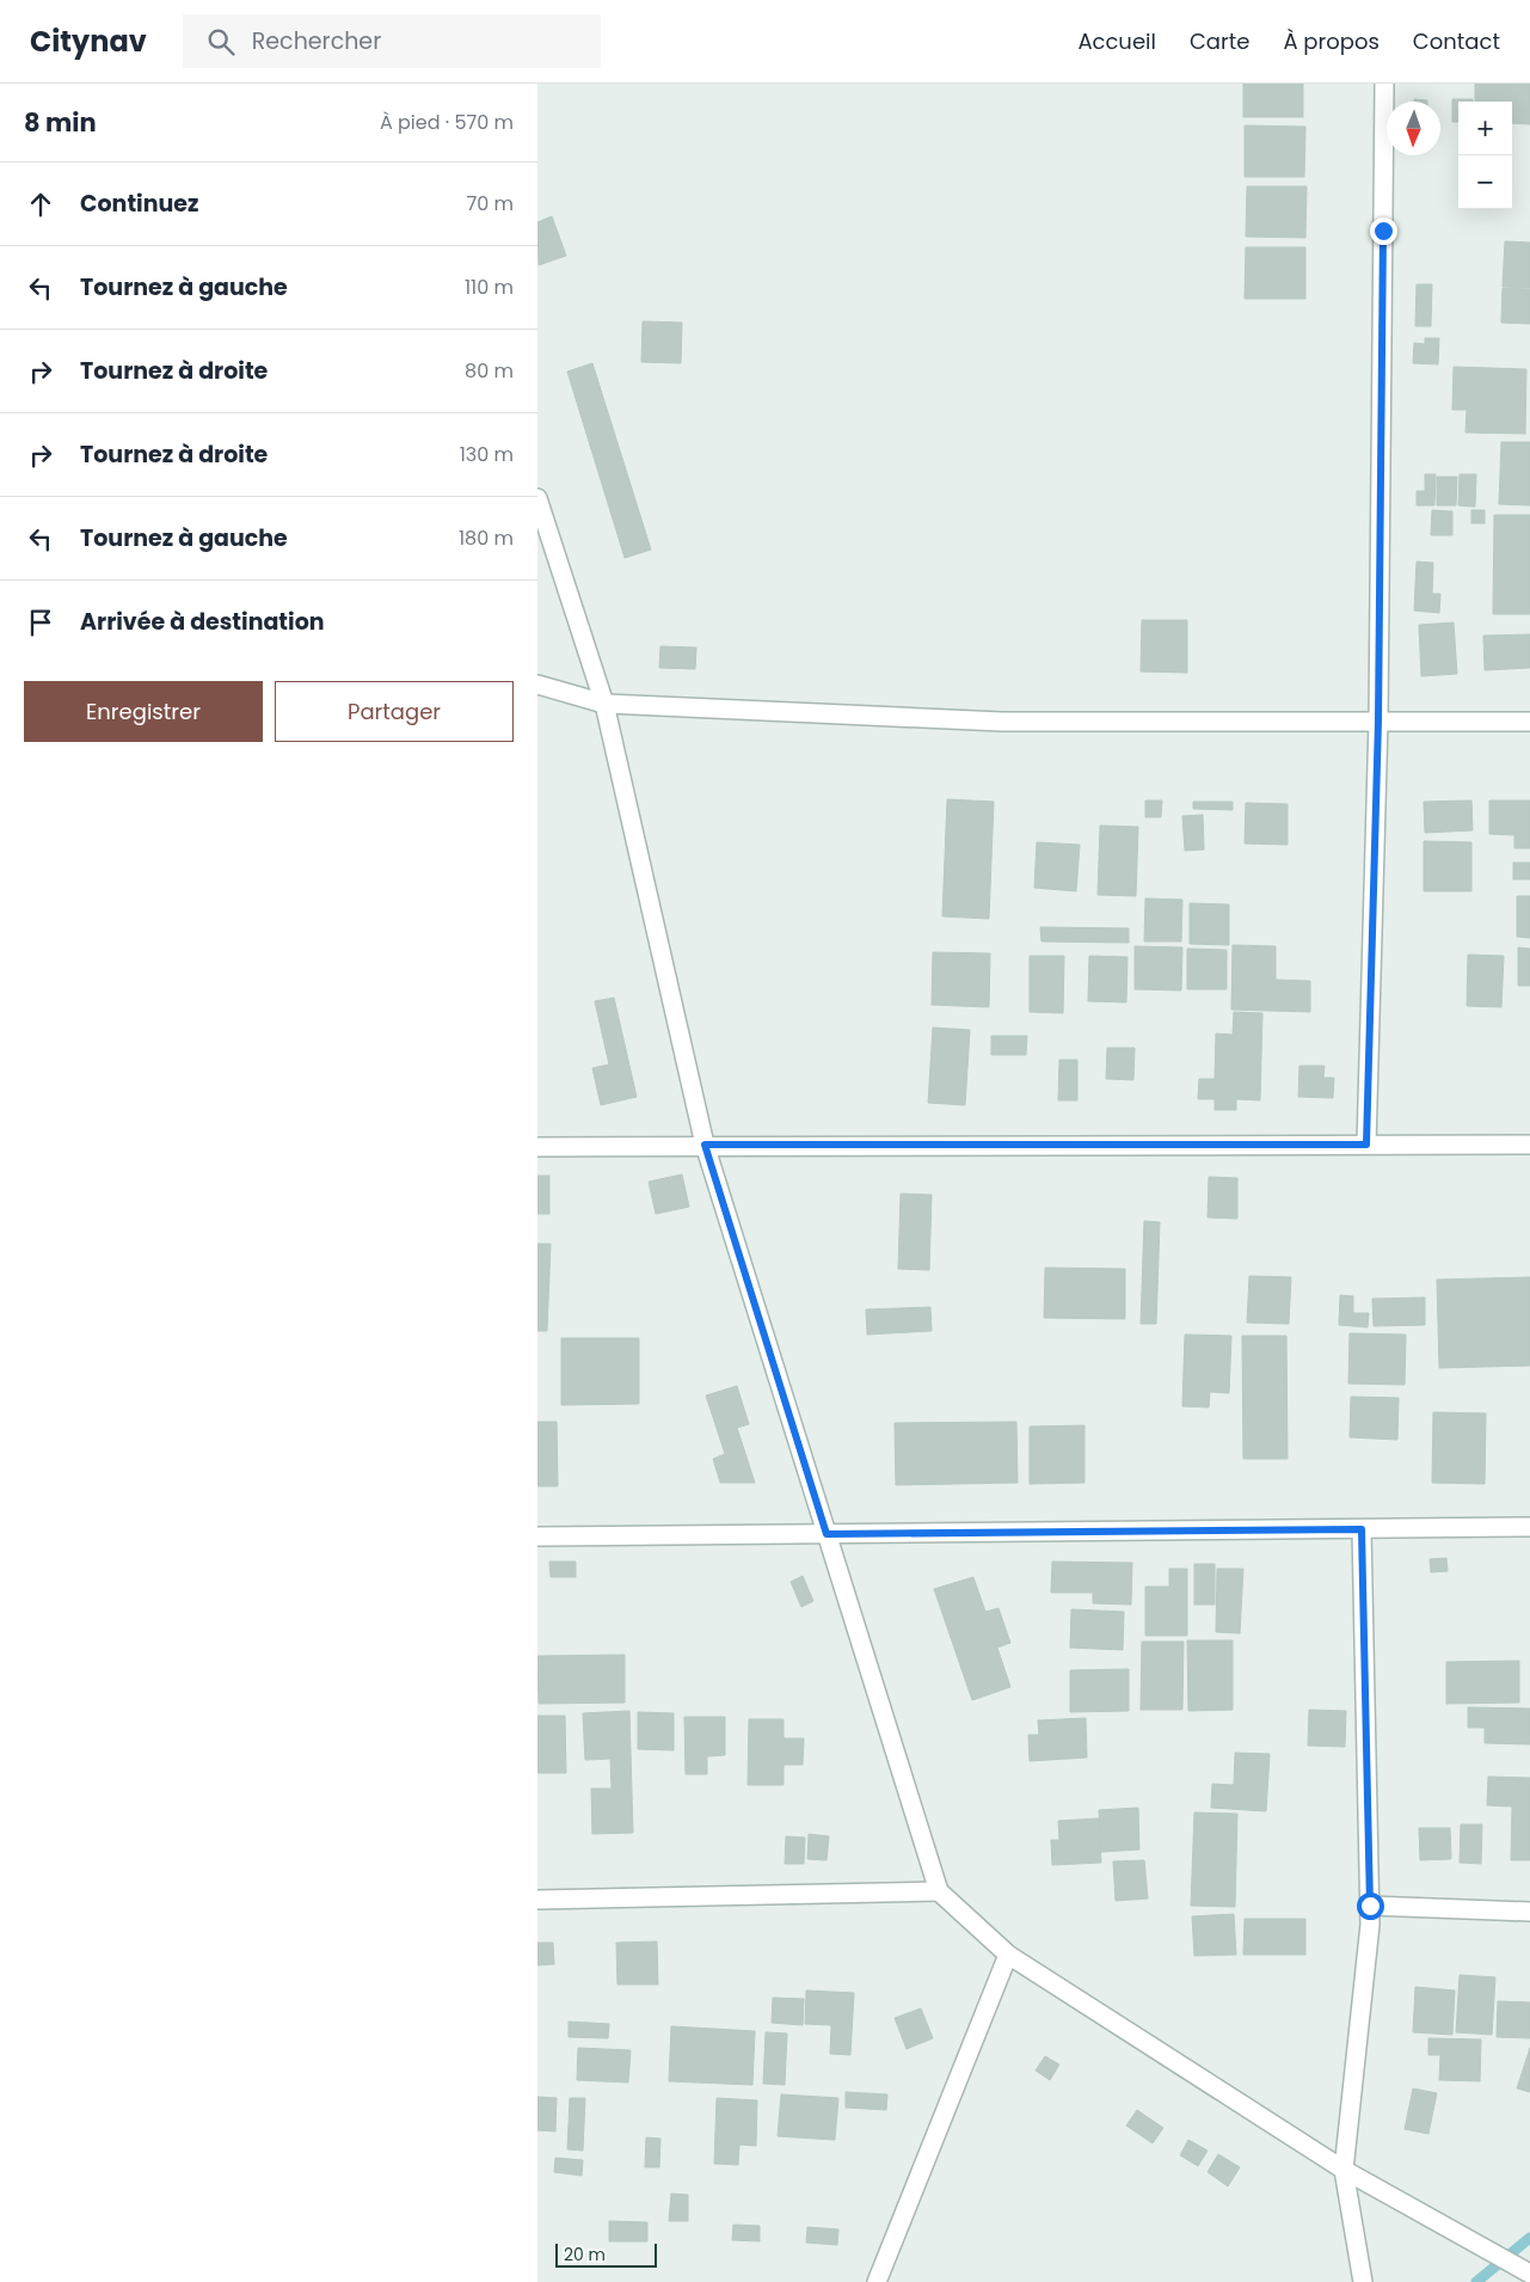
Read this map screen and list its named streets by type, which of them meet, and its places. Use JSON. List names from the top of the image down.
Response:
{
  "scale_bar": "20 m",
  "north": "bottom",
  "page": {
    "header": "Citynav",
    "search": "Rechercher",
    "nav": [
      "Accueil",
      "Carte",
      "À propos",
      "Contact"
    ],
    "heading": ["8 min", "À pied · 570 m"],
    "map_buttons": ["+", "−"],
    "list": [
      ["Continuez", "70 m"],
      ["Tournez à gauche", "110 m"],
      ["Tournez à droite", "80 m"],
      ["Tournez à droite", "130 m"],
      ["Tournez à gauche", "180 m"],
      "Arrivée à destination"
    ],
    "buttons": ["Enregistrer", "Partager"],
    "scale": "20 m"
  }
}
